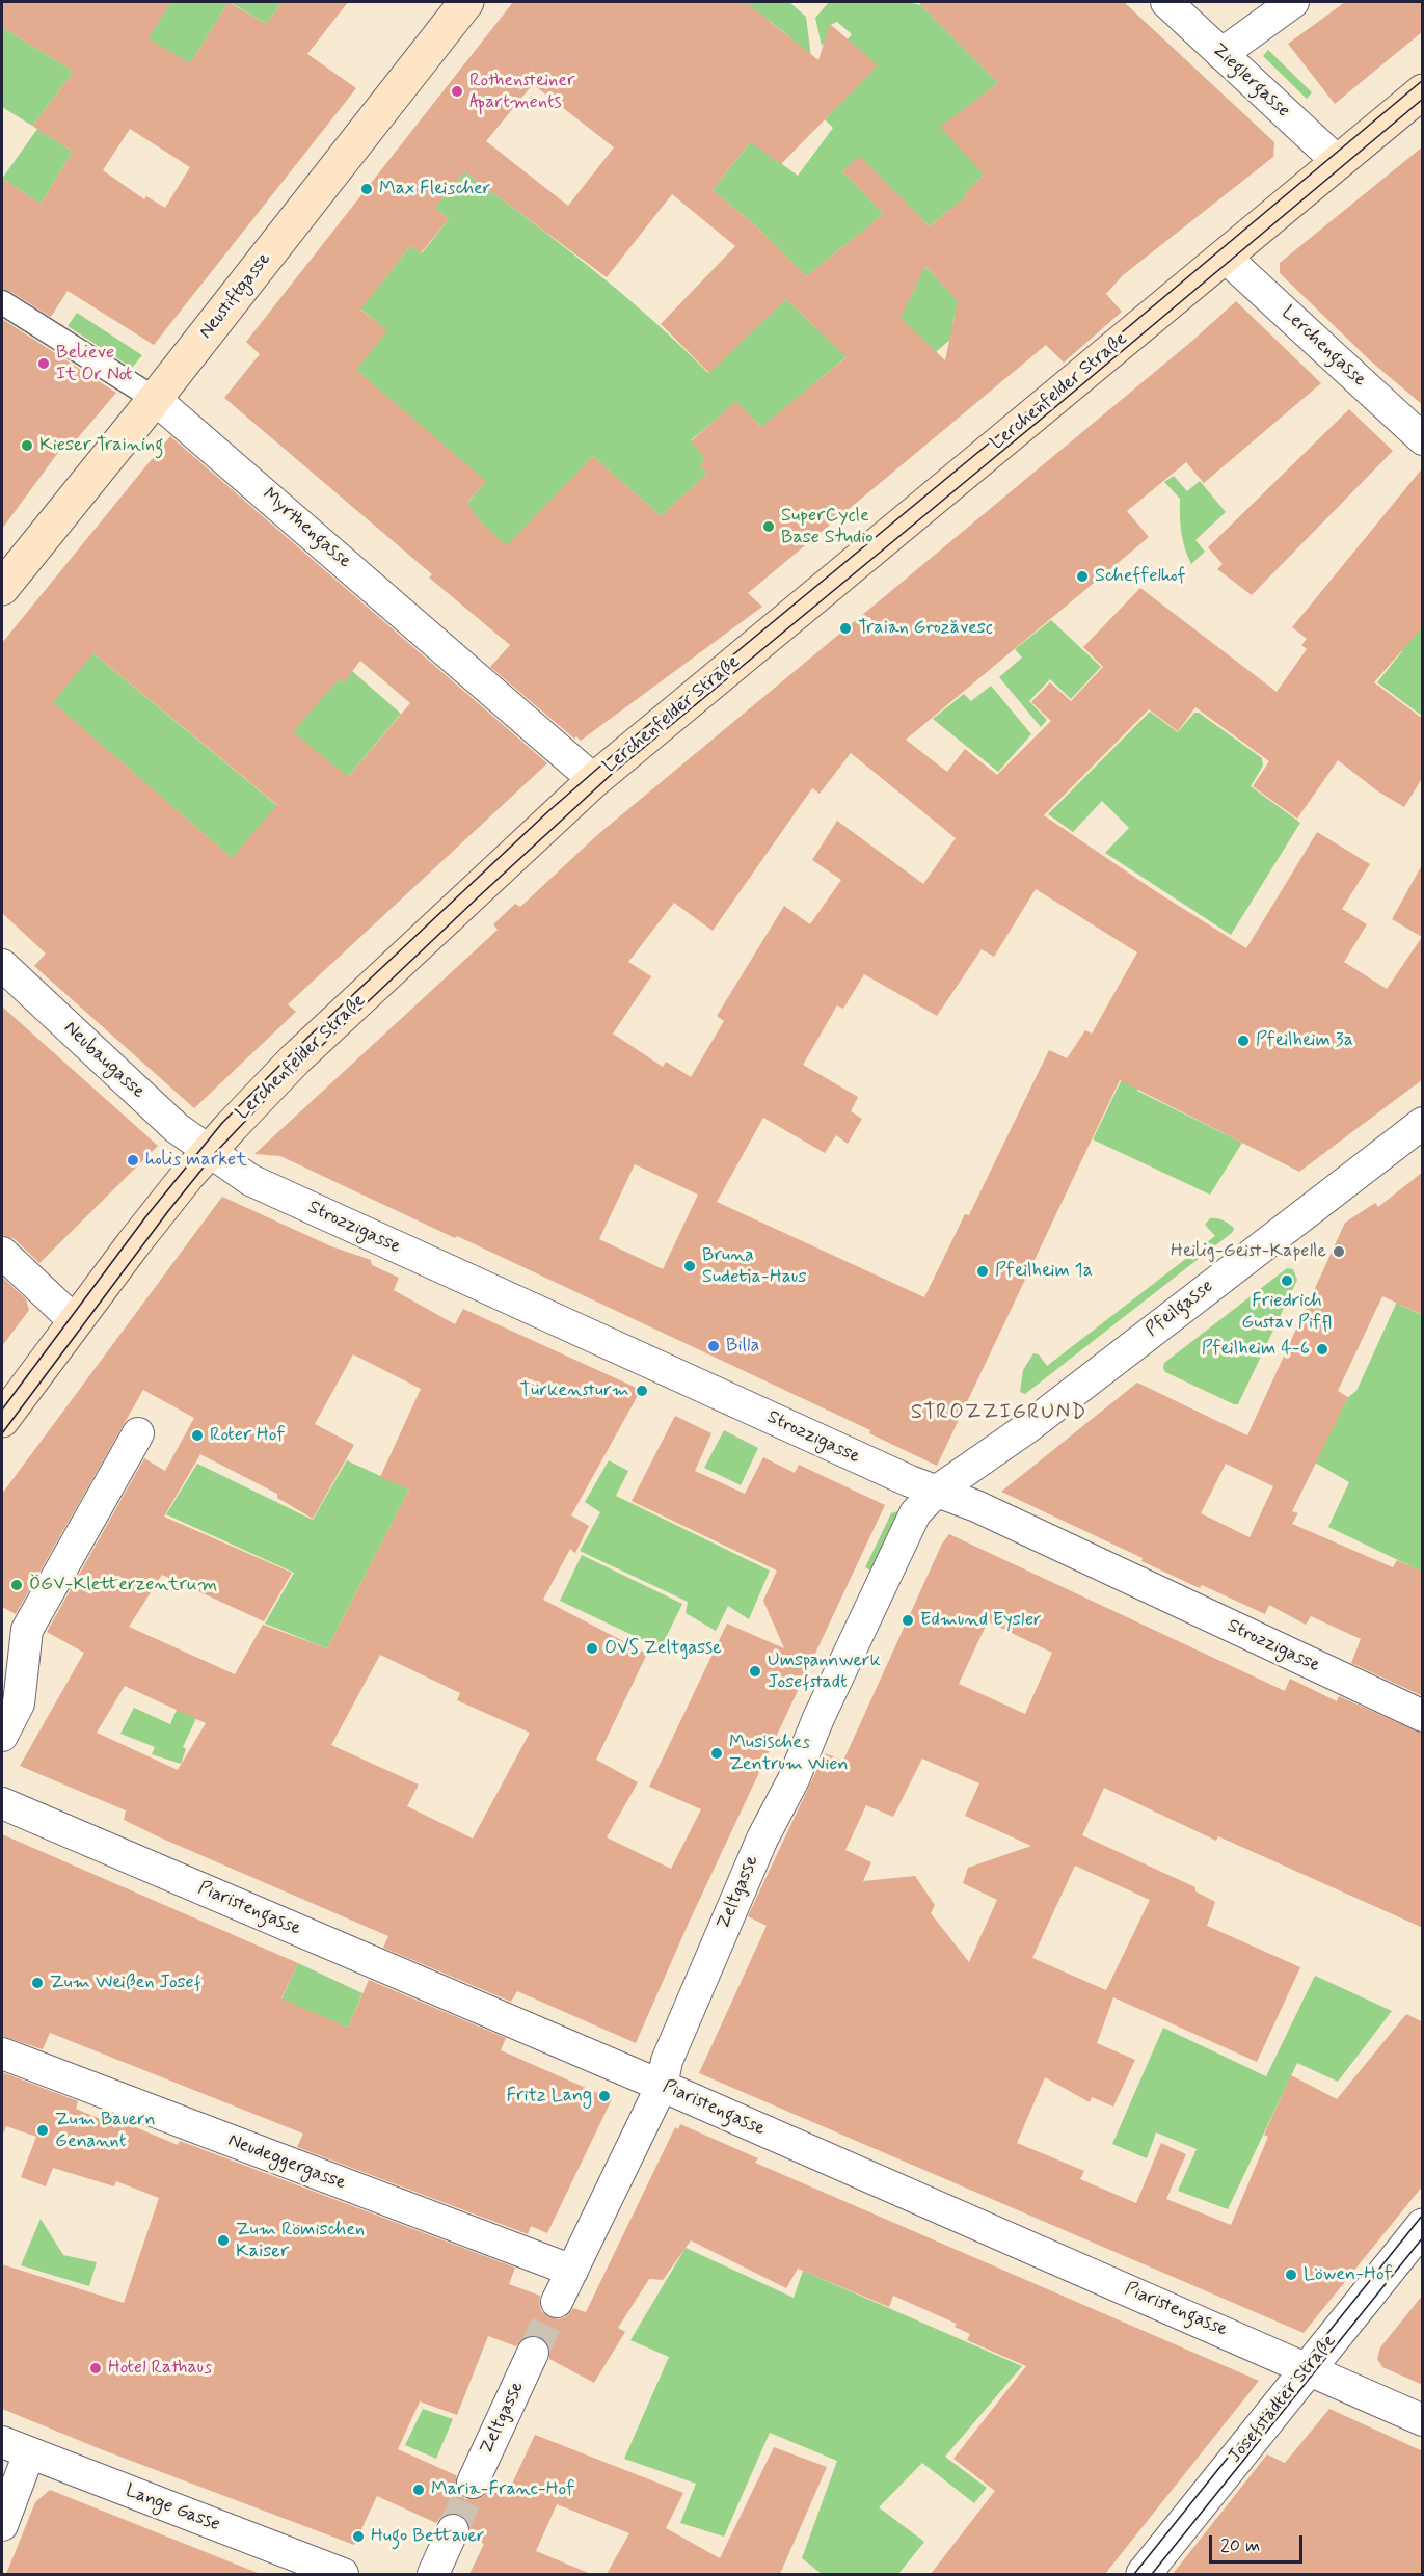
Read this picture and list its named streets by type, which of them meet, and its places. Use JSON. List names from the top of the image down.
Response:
{
  "streets": {
    "main road": ["Neustiftgasse", "Lerchenfelder Straße"],
    "street": [
      "Zieglergasse",
      "Lerchengasse",
      "Myrthengasse",
      "Neubaugasse",
      "Strozzigasse",
      "Pfeilgasse",
      "Zeltgasse",
      "Piaristengasse",
      "Neudeggergasse",
      "Josefstädter Straße",
      "Lange Gasse"
    ]
  },
  "crossings": [
    ["Zieglergasse", "Lerchenfelder Straße"],
    ["Neustiftgasse", "Myrthengasse"],
    ["Lerchengasse", "Lerchenfelder Straße"],
    ["Lerchenfelder Straße", "Myrthengasse"],
    ["Lerchenfelder Straße", "Neubaugasse"],
    ["Lerchenfelder Straße", "Strozzigasse"],
    ["Neubaugasse", "Strozzigasse"],
    ["Strozzigasse", "Pfeilgasse"],
    ["Strozzigasse", "Zeltgasse"],
    ["Pfeilgasse", "Zeltgasse"],
    ["Zeltgasse", "Piaristengasse"],
    ["Zeltgasse", "Neudeggergasse"],
    ["Piaristengasse", "Josefstädter Straße"]
  ],
  "districts": ["STROZZIGRUND"],
  "places": [
    "Rothensteiner Apartments",
    "Max Fleischer",
    "Believe It Or Not",
    "Kieser Training",
    "SuperCycle Base Studio",
    "Scheffelhof",
    "Traian Grozăvesc",
    "Pfeilheim 3a",
    "holis market",
    "Heilig-Geist-Kapelle",
    "Bruna Sudetia-Haus",
    "Pfeilheim 1a",
    "Friedrich Gustav Piffl",
    "Billa",
    "Pfeilheim 4-6",
    "Türkensturm",
    "Roter Hof",
    "ÖGV-Kletterzentrum",
    "Edmund Eysler",
    "OVS Zeltgasse",
    "Umspannwerk Josefstadt",
    "Musisches Zentrum Wien",
    "Zum Weißen Josef",
    "Fritz Lang",
    "Zum Bauern Genannt",
    "Zum Römischen Kaiser",
    "Löwen-Hof",
    "Hotel Rathaus",
    "Maria-Franc-Hof",
    "Hugo Bettauer"
  ],
  "scale_bar": "20 m"
}
